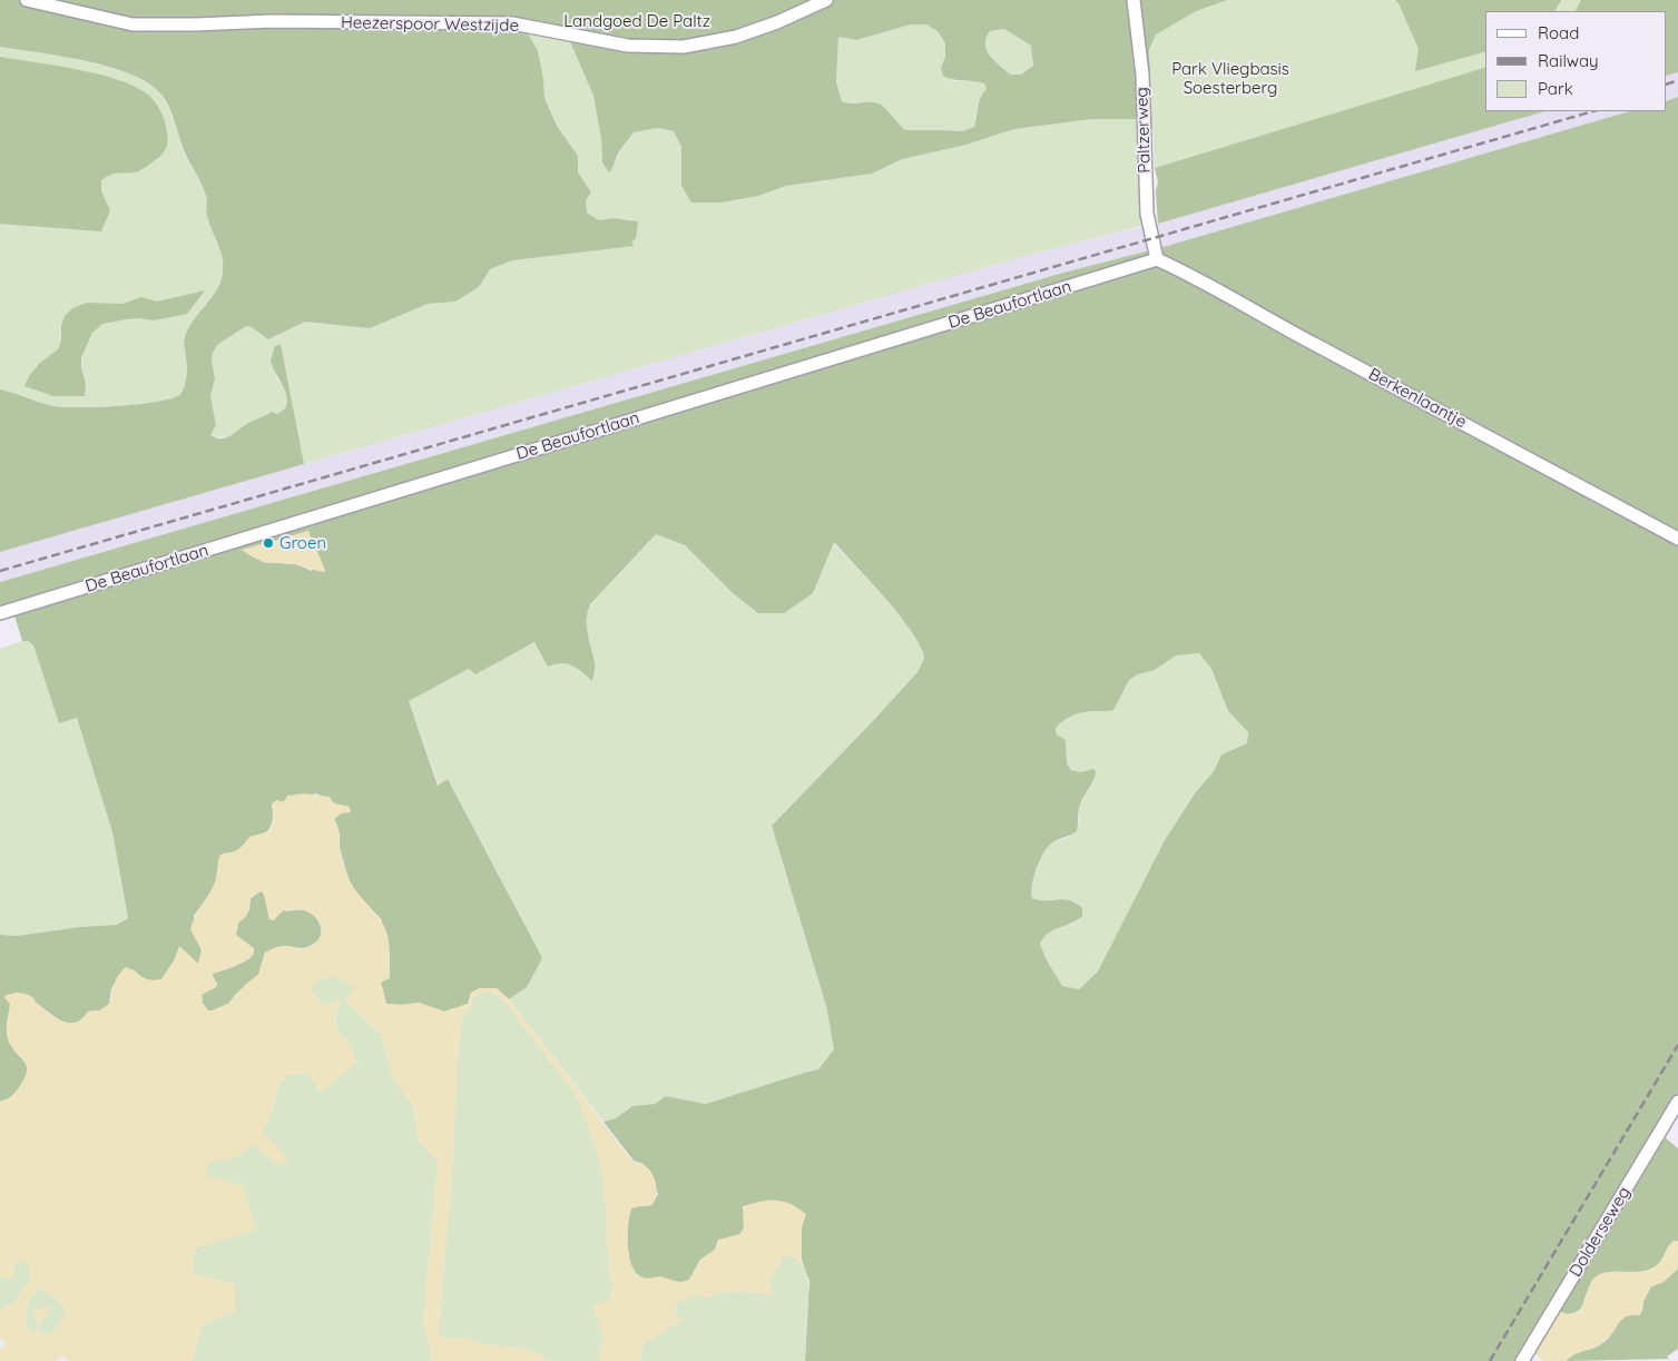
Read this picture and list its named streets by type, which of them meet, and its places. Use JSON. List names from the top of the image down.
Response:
{
  "streets": {
    "street": [
      "Heezerspoor Westzijde",
      "Paltzerweg",
      "De Beaufortlaan",
      "Berkenlaantje",
      "Dolderseweg"
    ]
  },
  "crossings": [
    ["Paltzerweg", "De Beaufortlaan"],
    ["Paltzerweg", "Berkenlaantje"],
    ["De Beaufortlaan", "Berkenlaantje"]
  ],
  "parks": ["Landgoed De Paltz", "Park Vliegbasis Soesterberg"],
  "places": ["Groen"],
  "legend": ["Road", "Railway", "Park"]
}
